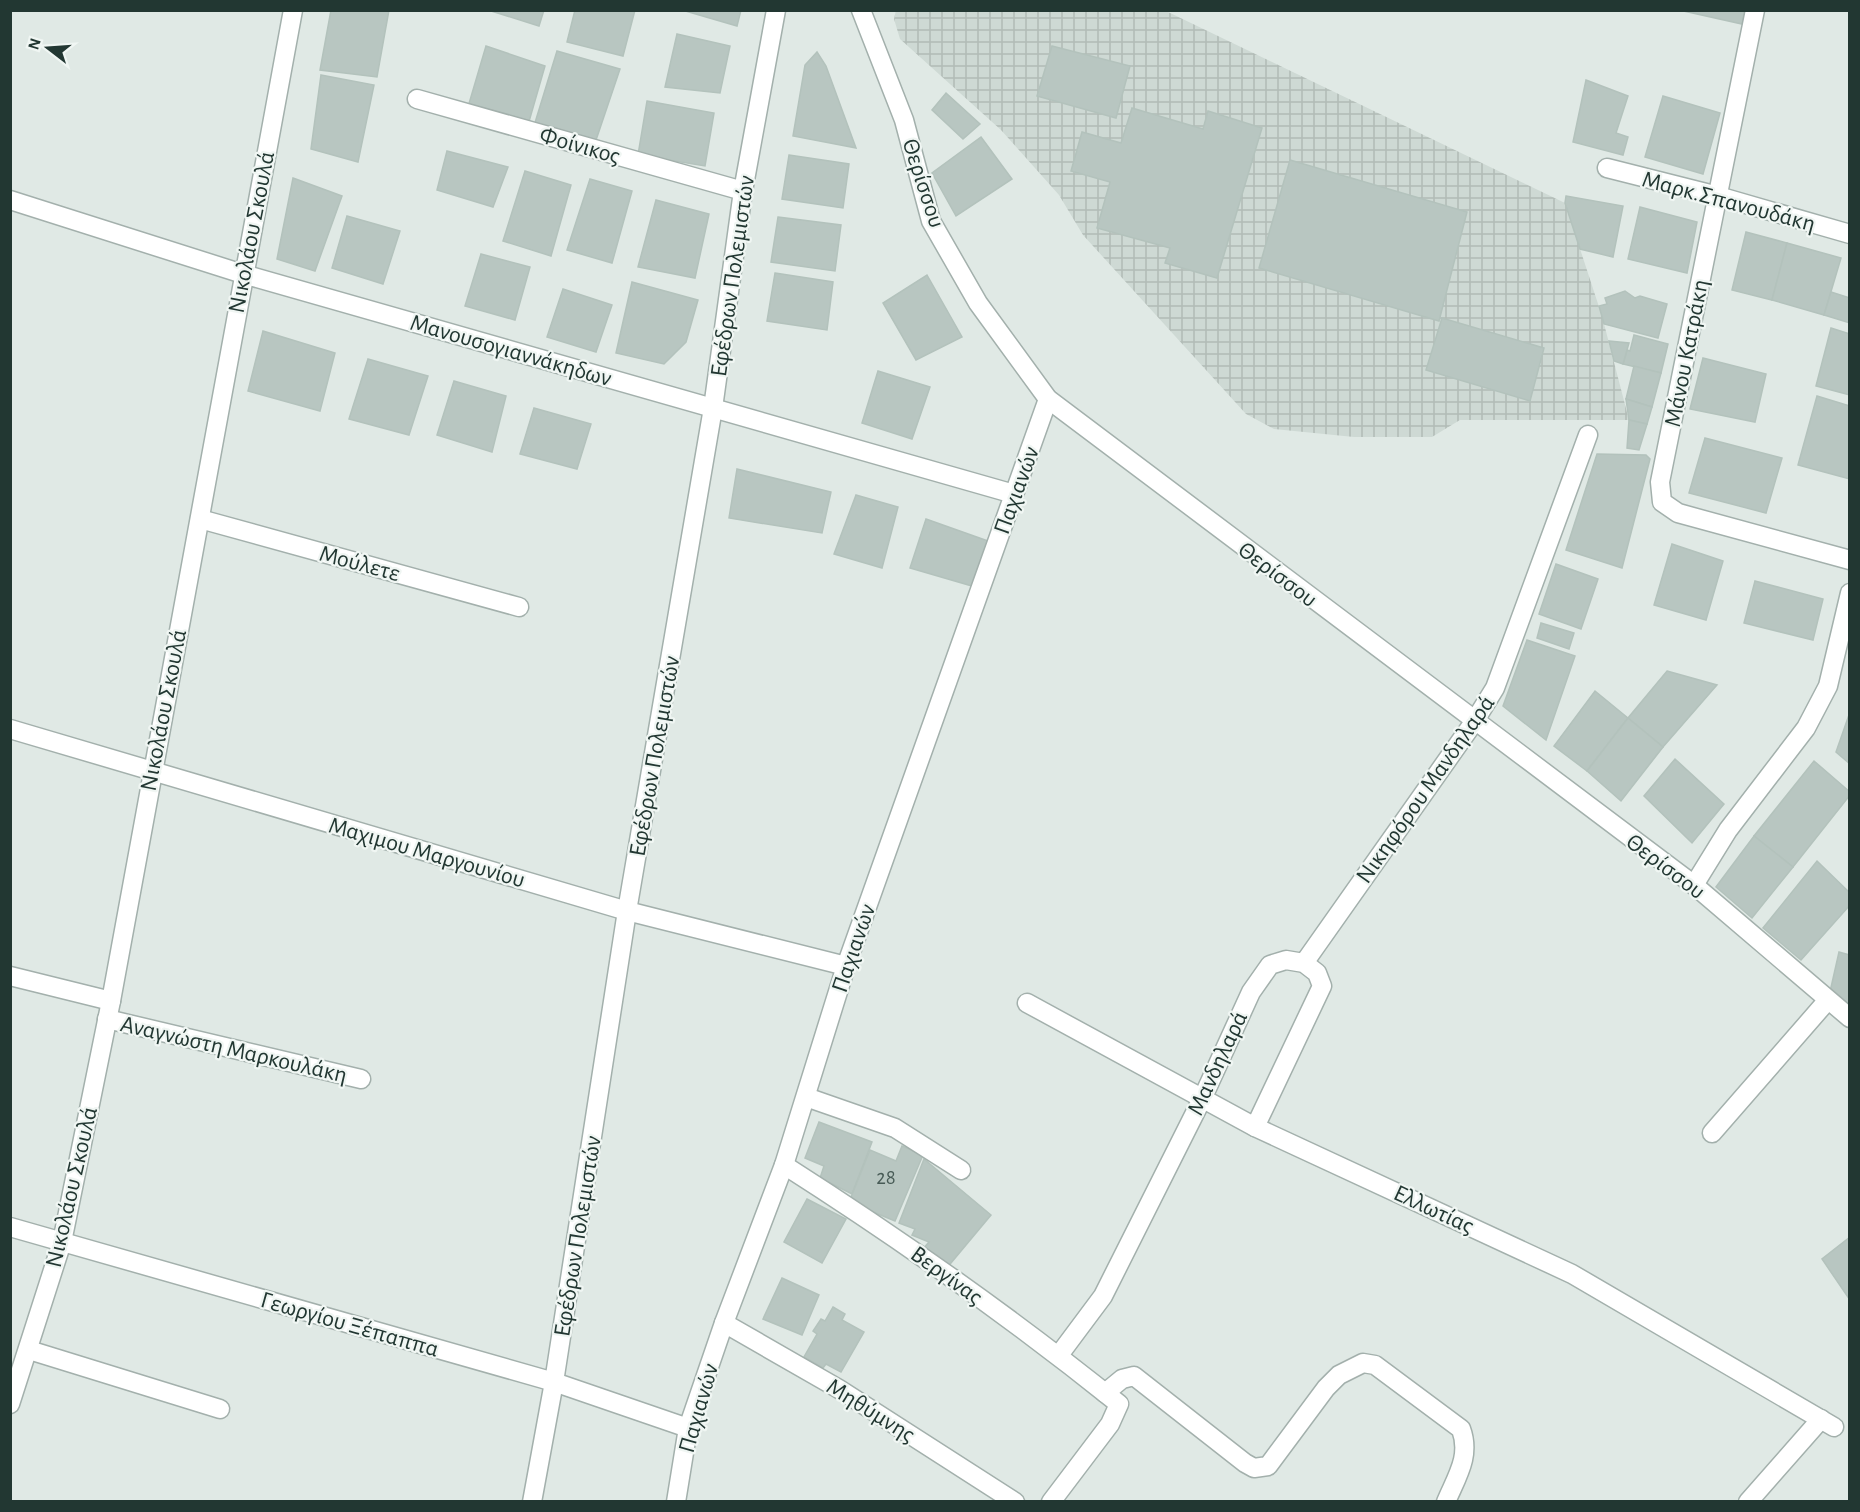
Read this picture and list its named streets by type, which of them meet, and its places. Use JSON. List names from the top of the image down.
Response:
{
  "streets": {
    "street": [
      "Φοίνικος",
      "Θερίσσου",
      "Μαρκ.Σπανουδάκη",
      "Νικολάου Σκουλά",
      "Εφέδρων Πολεμιστών",
      "Μανουσογιαννάκηδων",
      "Μάνου Κατράκη",
      "Παχιανών",
      "Μούλετε",
      "Νικηφόρου Μανδηλαρά",
      "Μαχιμου Mαργουνίου",
      "Αναγνώστη Μαρκουλάκη",
      "Μανδηλαρά",
      "Ελλωτίας",
      "Βεργίνας",
      "Γεωργίου Ξέπαππα",
      "Μηθύμνης"
    ]
  },
  "crossings": [
    ["Φοίνικος", "Εφέδρων Πολεμιστών"],
    ["Θερίσσου", "Παχιανών"],
    ["Θερίσσου", "Νικηφόρου Μανδηλαρά"],
    ["Μαρκ.Σπανουδάκη", "Μάνου Κατράκη"],
    ["Νικολάου Σκουλά", "Μανουσογιαννάκηδων"],
    ["Νικολάου Σκουλά", "Μούλετε"],
    ["Νικολάου Σκουλά", "Μαχιμου Mαργουνίου"],
    ["Νικολάου Σκουλά", "Αναγνώστη Μαρκουλάκη"],
    ["Νικολάου Σκουλά", "Γεωργίου Ξέπαππα"],
    ["Εφέδρων Πολεμιστών", "Μανουσογιαννάκηδων"],
    ["Εφέδρων Πολεμιστών", "Μαχιμου Mαργουνίου"],
    ["Εφέδρων Πολεμιστών", "Γεωργίου Ξέπαππα"],
    ["Μανουσογιαννάκηδων", "Παχιανών"],
    ["Παχιανών", "Μαχιμου Mαργουνίου"],
    ["Παχιανών", "Βεργίνας"],
    ["Παχιανών", "Γεωργίου Ξέπαππα"],
    ["Παχιανών", "Μηθύμνης"],
    ["Νικηφόρου Μανδηλαρά", "Μανδηλαρά"],
    ["Μανδηλαρά", "Ελλωτίας"],
    ["Μανδηλαρά", "Βεργίνας"]
  ],
  "house_numbers": ["28"],
  "north": "left"
}
